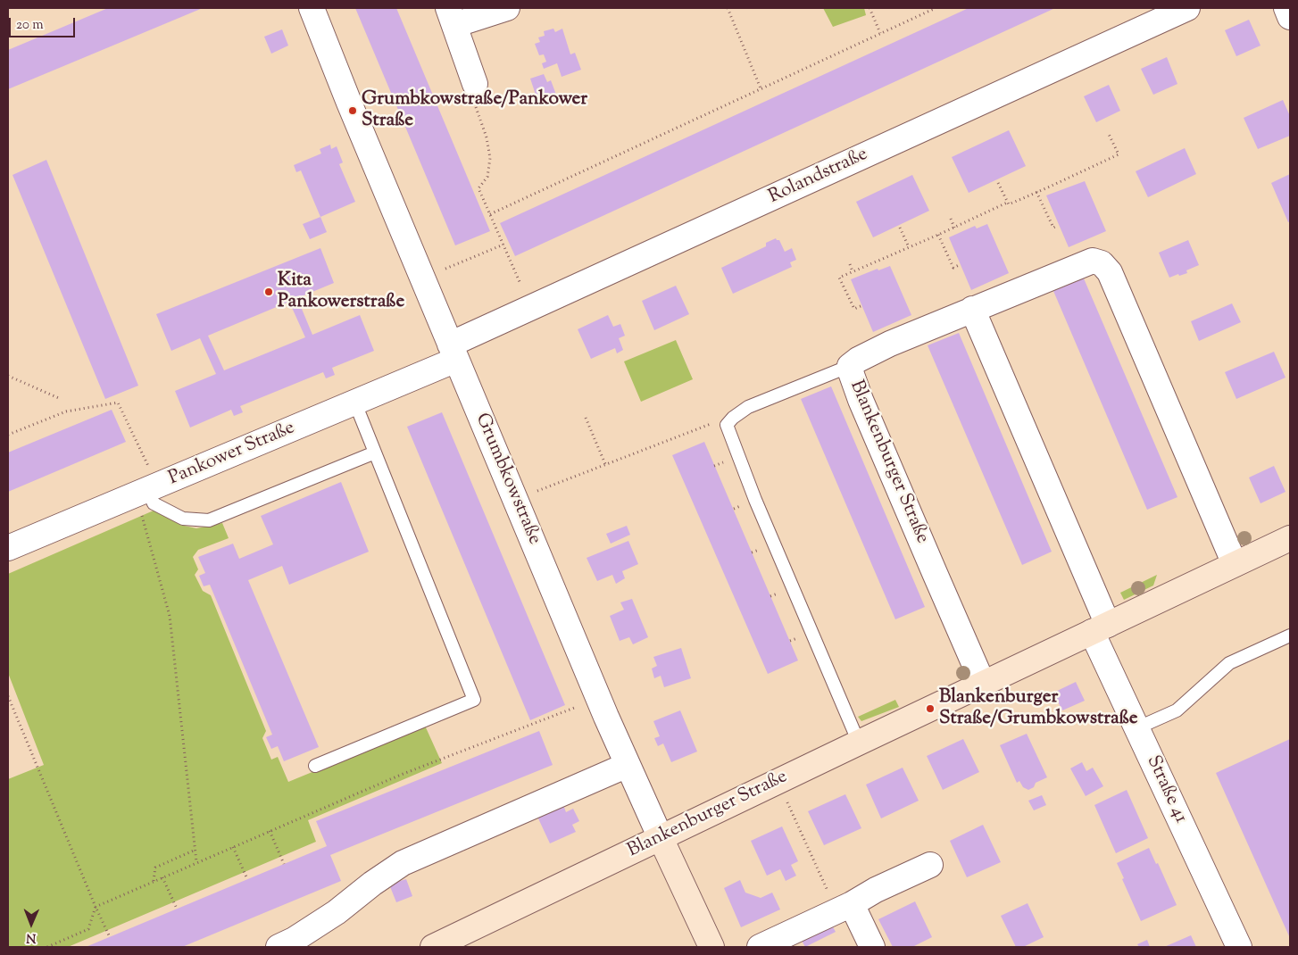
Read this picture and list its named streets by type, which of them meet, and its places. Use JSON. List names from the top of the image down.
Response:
{
  "streets": {
    "main road": ["Blankenburger Straße", "Grumbkowstraße"],
    "street": ["Rolandstraße", "Pankower Straße", "Straße 41"]
  },
  "crossings": [
    ["Rolandstraße", "Pankower Straße"],
    ["Rolandstraße", "Grumbkowstraße"],
    ["Pankower Straße", "Grumbkowstraße"],
    ["Blankenburger Straße", "Grumbkowstraße"],
    ["Blankenburger Straße", "Straße 41"]
  ],
  "places": ["Grumbkowstraße/Pankower Straße", "Kita Pankowerstraße", "Blankenburger Straße/Grumbkowstraße"],
  "scale_bar": "20 m",
  "north": "bottom"
}
